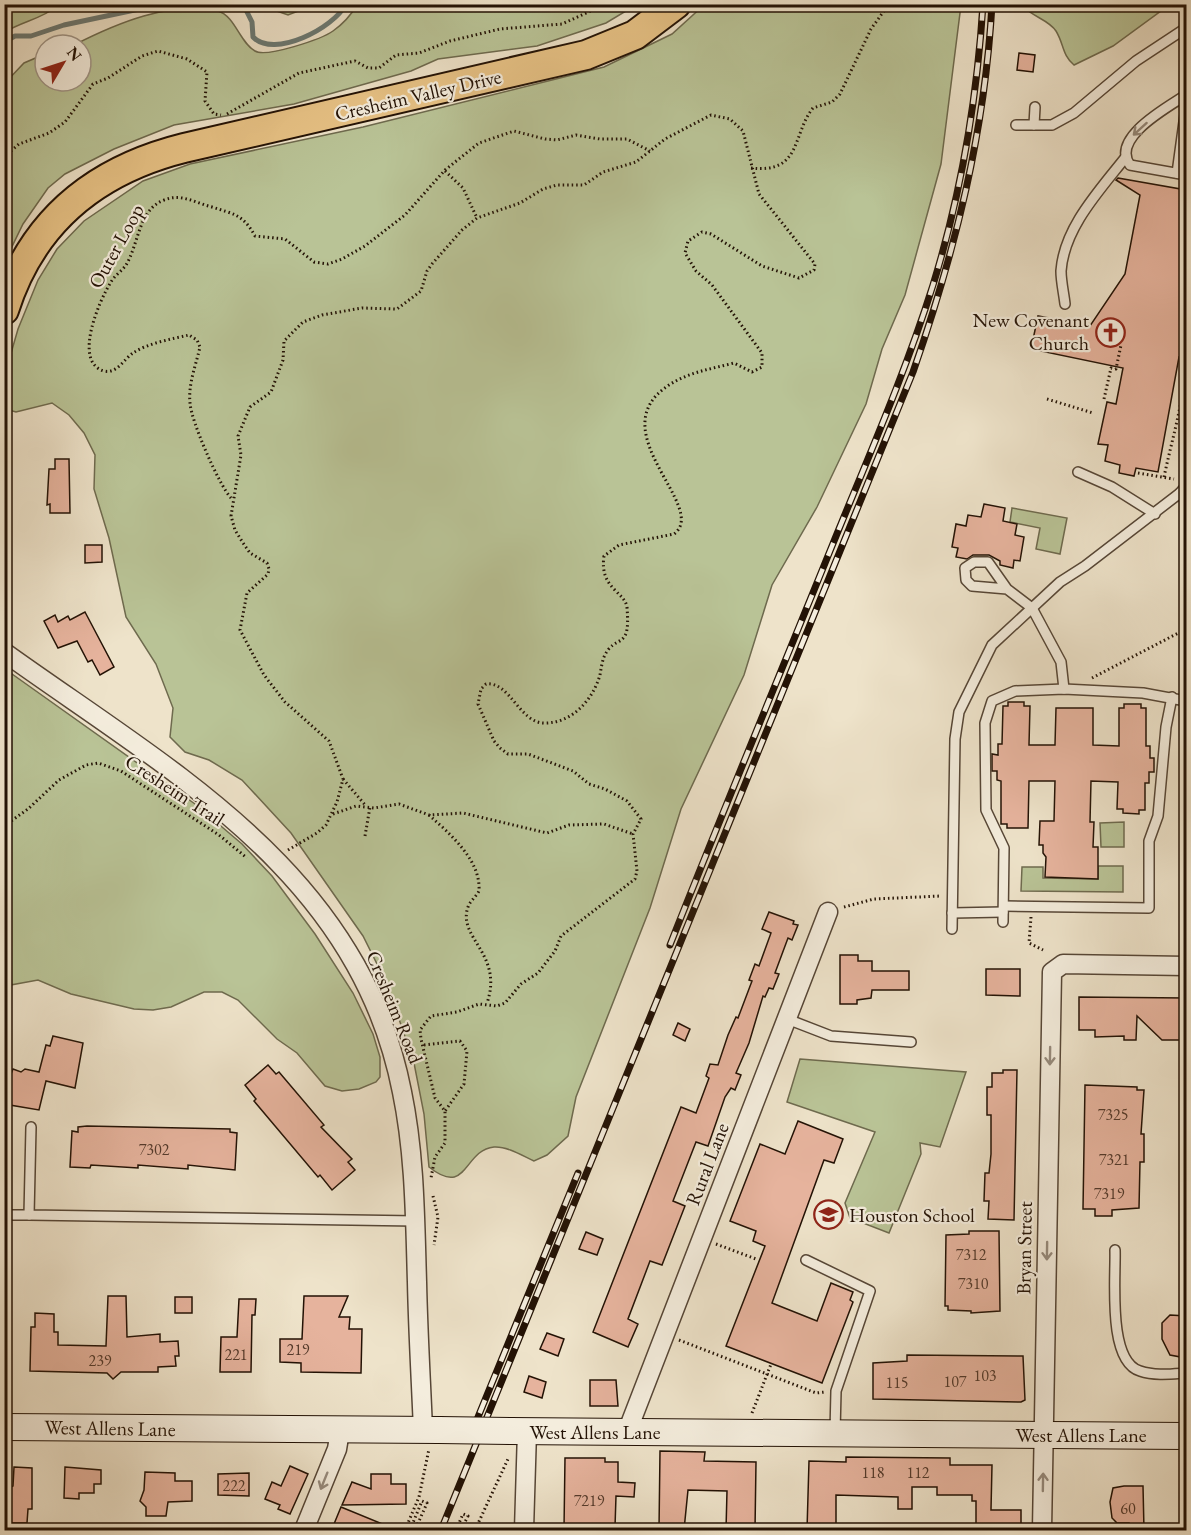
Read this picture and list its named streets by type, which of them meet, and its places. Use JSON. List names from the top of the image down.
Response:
{
  "streets": {
    "main road": ["Cresheim Valley Drive", "West Allens Lane"],
    "street": ["Cresheim Road", "Rural Lane", "Bryan Street"],
    "path": ["Outer Loop", "Cresheim Trail"]
  },
  "crossings": [
    ["Cresheim Road", "West Allens Lane"],
    ["Rural Lane", "West Allens Lane"],
    ["Bryan Street", "West Allens Lane"]
  ],
  "places": {
    "church": ["New Covenant Church"],
    "school or university": ["Houston School"]
  },
  "house_numbers": [
    "7325",
    "7302",
    "7321",
    "7319",
    "7312",
    "7310",
    "219",
    "221",
    "239",
    "103",
    "107",
    "115",
    "118",
    "112",
    "222",
    "7219",
    "60"
  ],
  "north": "top right"
}
